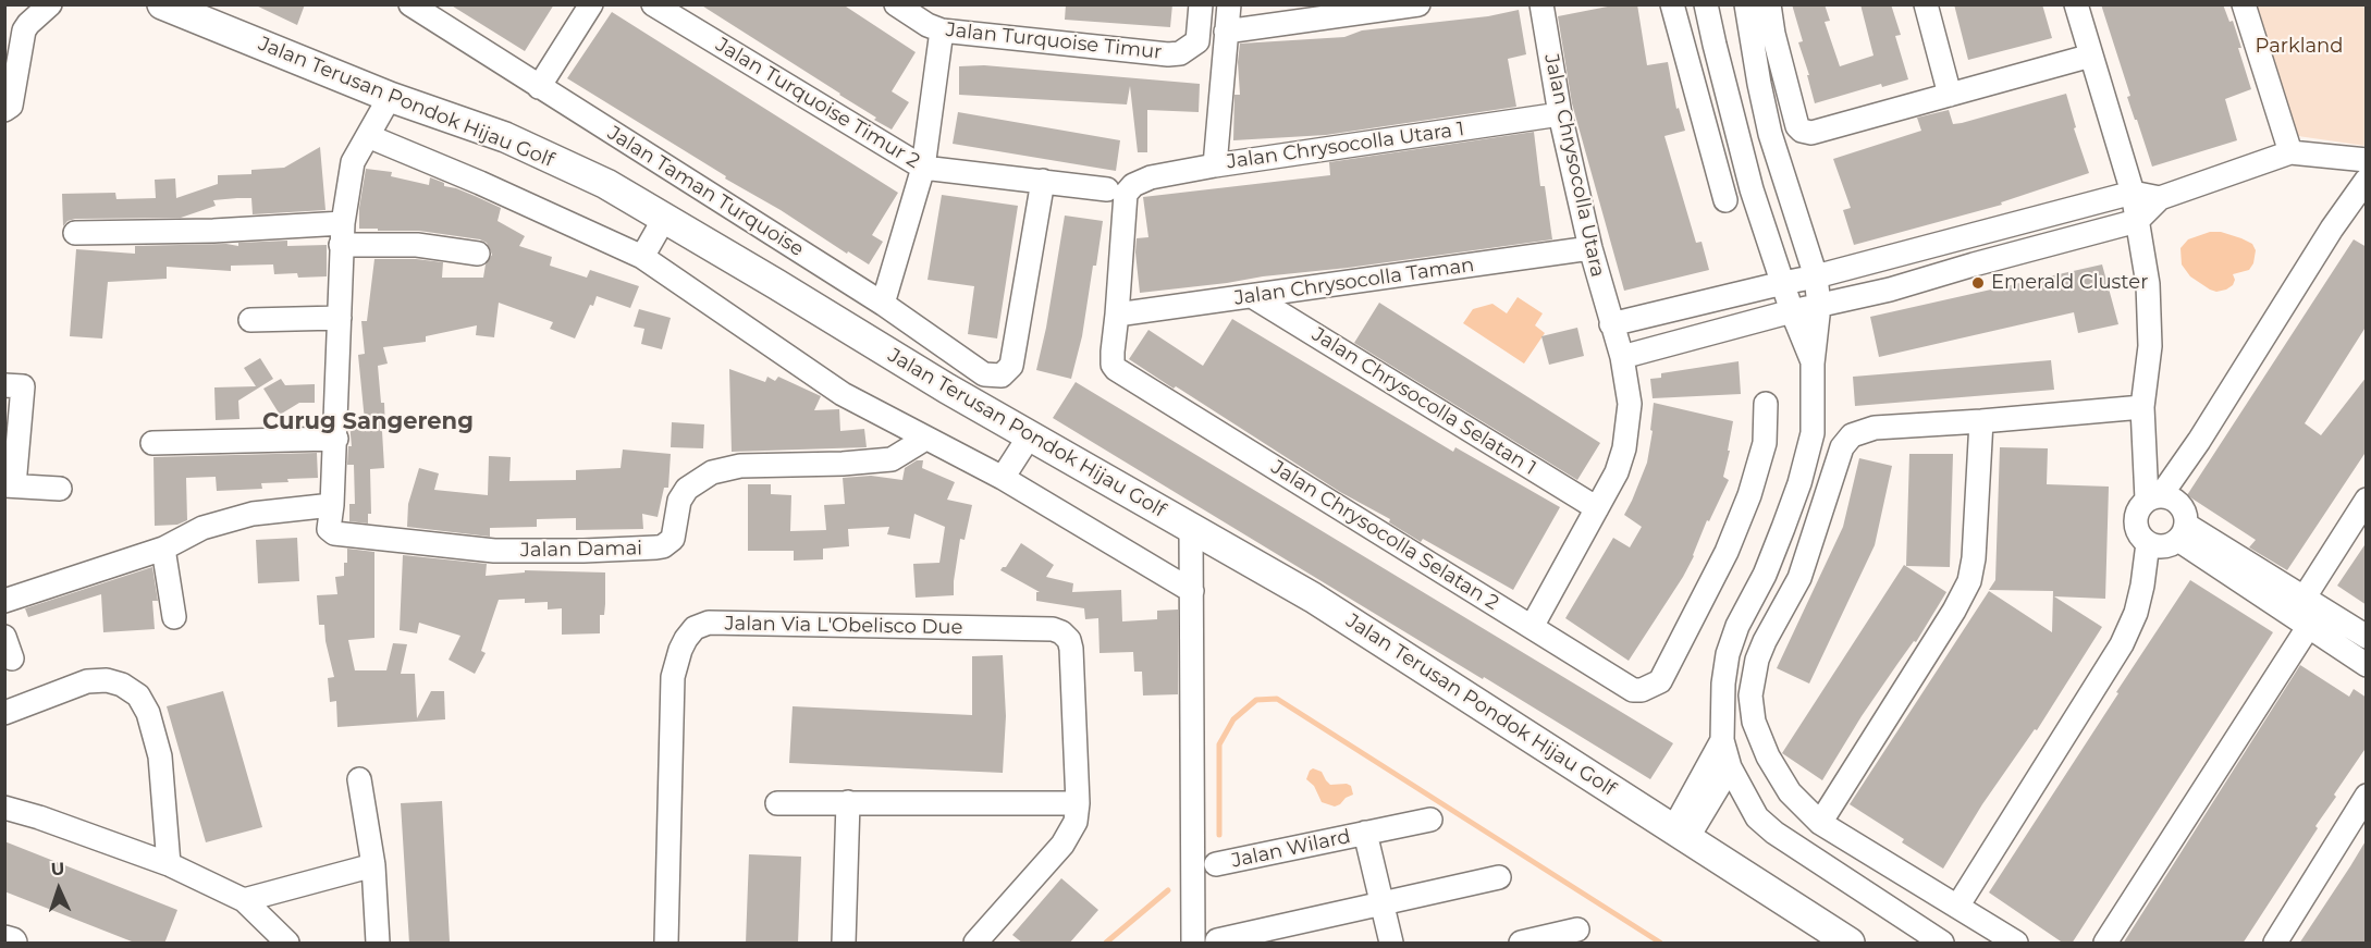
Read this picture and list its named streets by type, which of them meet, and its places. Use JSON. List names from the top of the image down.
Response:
{
  "streets": {
    "main road": ["Jalan Terusan Pondok Hijau Golf"],
    "street": [
      "Jalan Turquoise Timur",
      "Jalan Turquoise Timur 2",
      "Jalan Chrysocolla Utara 1",
      "Jalan Chrysocolla Utara",
      "Jalan Taman Turquoise",
      "Jalan Chrysocolla Taman",
      "Jalan Chrysocolla Selatan 1",
      "Jalan Chrysocolla Selatan 2",
      "Jalan Damai",
      "Jalan Via L'Obelisco Due",
      "Jalan Wilard"
    ]
  },
  "crossings": [
    ["Jalan Turquoise Timur 2", "Jalan Taman Turquoise"],
    ["Jalan Chrysocolla Utara 1", "Jalan Chrysocolla Utara"],
    ["Jalan Chrysocolla Utara 1", "Jalan Chrysocolla Taman"],
    ["Jalan Chrysocolla Utara 1", "Jalan Chrysocolla Selatan 2"],
    ["Jalan Chrysocolla Utara", "Jalan Chrysocolla Taman"],
    ["Jalan Chrysocolla Utara", "Jalan Chrysocolla Selatan 1"],
    ["Jalan Chrysocolla Utara", "Jalan Chrysocolla Selatan 2"],
    ["Jalan Chrysocolla Taman", "Jalan Chrysocolla Selatan 1"],
    ["Jalan Chrysocolla Taman", "Jalan Chrysocolla Selatan 2"]
  ],
  "districts": ["Curug Sangereng"],
  "parks": ["Parkland"],
  "places": ["Emerald Cluster"],
  "north": "top"
}
